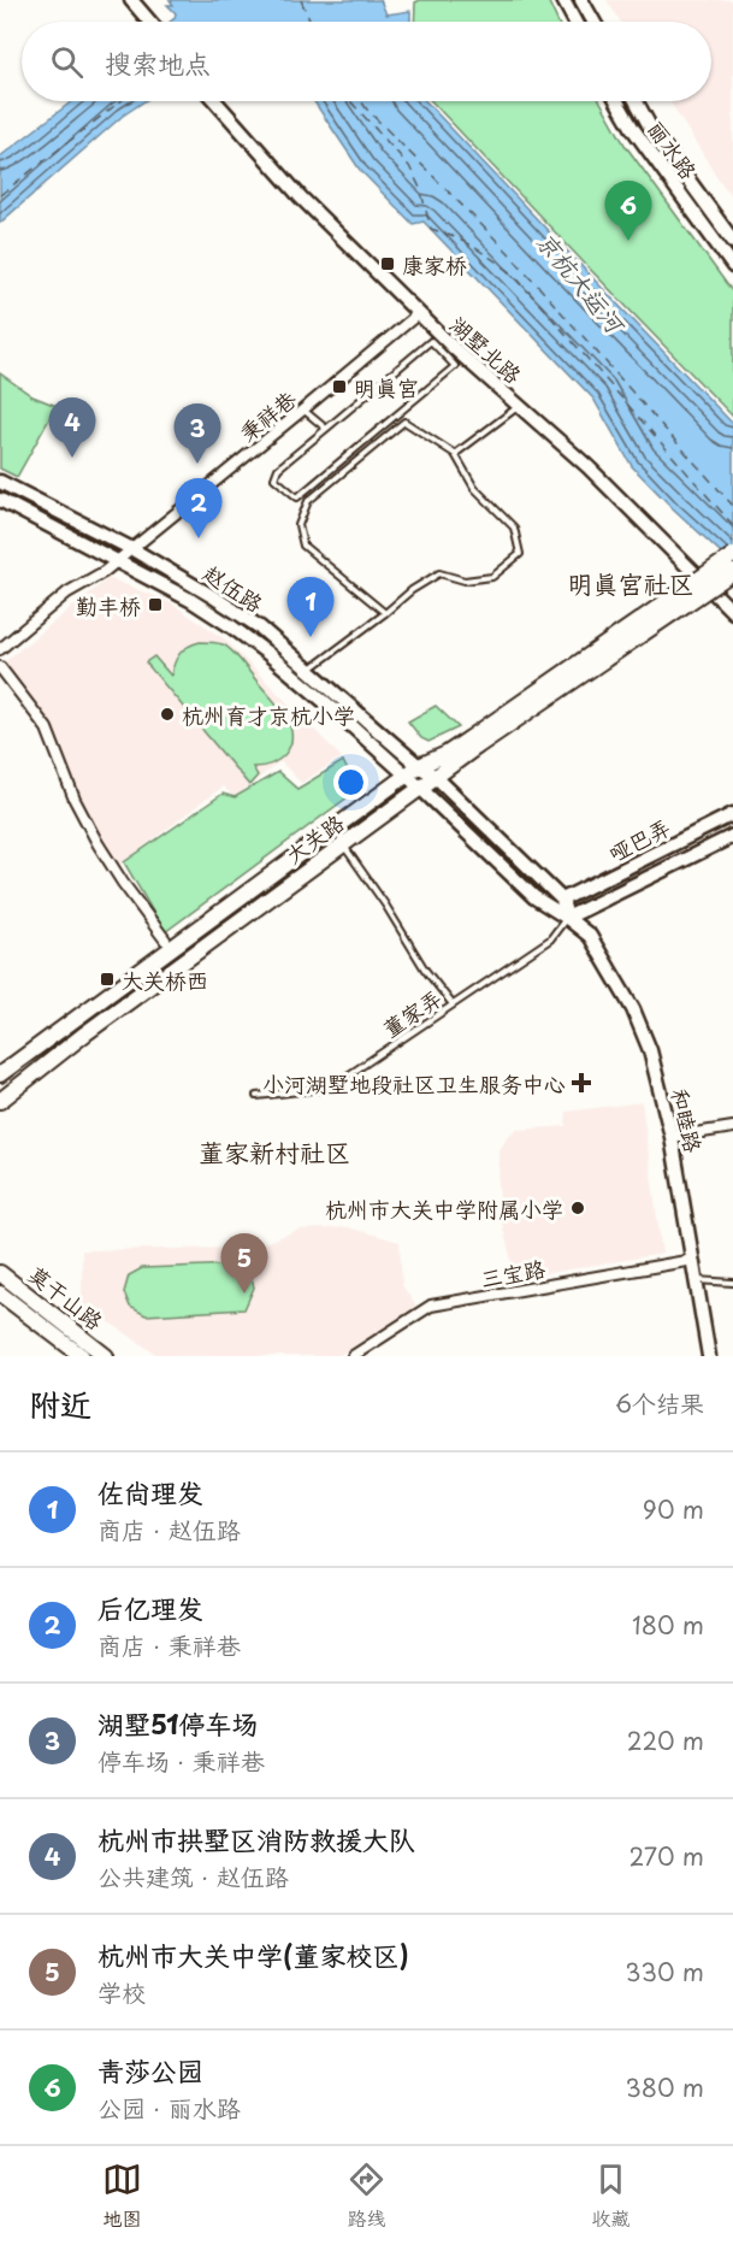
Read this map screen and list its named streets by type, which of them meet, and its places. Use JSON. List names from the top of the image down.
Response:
{
  "streets": {
    "main road": [
      "丽水路",
      "湖墅北路",
      "赵伍路",
      "大关路",
      "哑巴弄",
      "和睦路",
      "莫干山路"
    ],
    "street": ["秉祥巷", "三宝路"],
    "lane": ["董家弄"]
  },
  "crossings": [
    ["湖墅北路", "秉祥巷"],
    ["秉祥巷", "赵伍路"],
    ["赵伍路", "大关路"],
    ["赵伍路", "和睦路"],
    ["大关路", "和睦路"],
    ["哑巴弄", "董家弄"],
    ["哑巴弄", "和睦路"],
    ["董家弄", "和睦路"],
    ["和睦路", "三宝路"]
  ],
  "districts": ["明真宫社区", "董家新村社区"],
  "water": ["京杭大运河"],
  "places": {
    "transit": [
      "康家桥",
      "明真宫",
      "勤丰桥",
      "大关桥西"
    ],
    "other": ["杭州育才京杭小学", "杭州市大关中学附属小学"],
    "health": ["小河湖墅地段社区卫生服务中心"]
  },
  "page": {
    "search": "搜索地点",
    "pins": [
      "6",
      "4",
      "3",
      "2",
      "1",
      "5"
    ],
    "heading": ["附近", "6个结果"],
    "list": [
      {
        "mark": "1",
        "name": "佐尚理发",
        "note": "商店 · 赵伍路",
        "value": "90 m"
      },
      {
        "mark": "2",
        "name": "后亿理发",
        "note": "商店 · 秉祥巷",
        "value": "180 m"
      },
      {
        "mark": "3",
        "name": "湖墅51停车场",
        "note": "停车场 · 秉祥巷",
        "value": "220 m"
      },
      {
        "mark": "4",
        "name": "杭州市拱墅区消防救援大队",
        "note": "公共建筑 · 赵伍路",
        "value": "270 m"
      },
      {
        "mark": "5",
        "name": "杭州市大关中学(董家校区)",
        "note": "学校",
        "value": "330 m"
      },
      {
        "mark": "6",
        "name": "青莎公园",
        "note": "公园 · 丽水路",
        "value": "380 m"
      }
    ],
    "nav": ["地图", "路线", "收藏"]
  }
}
